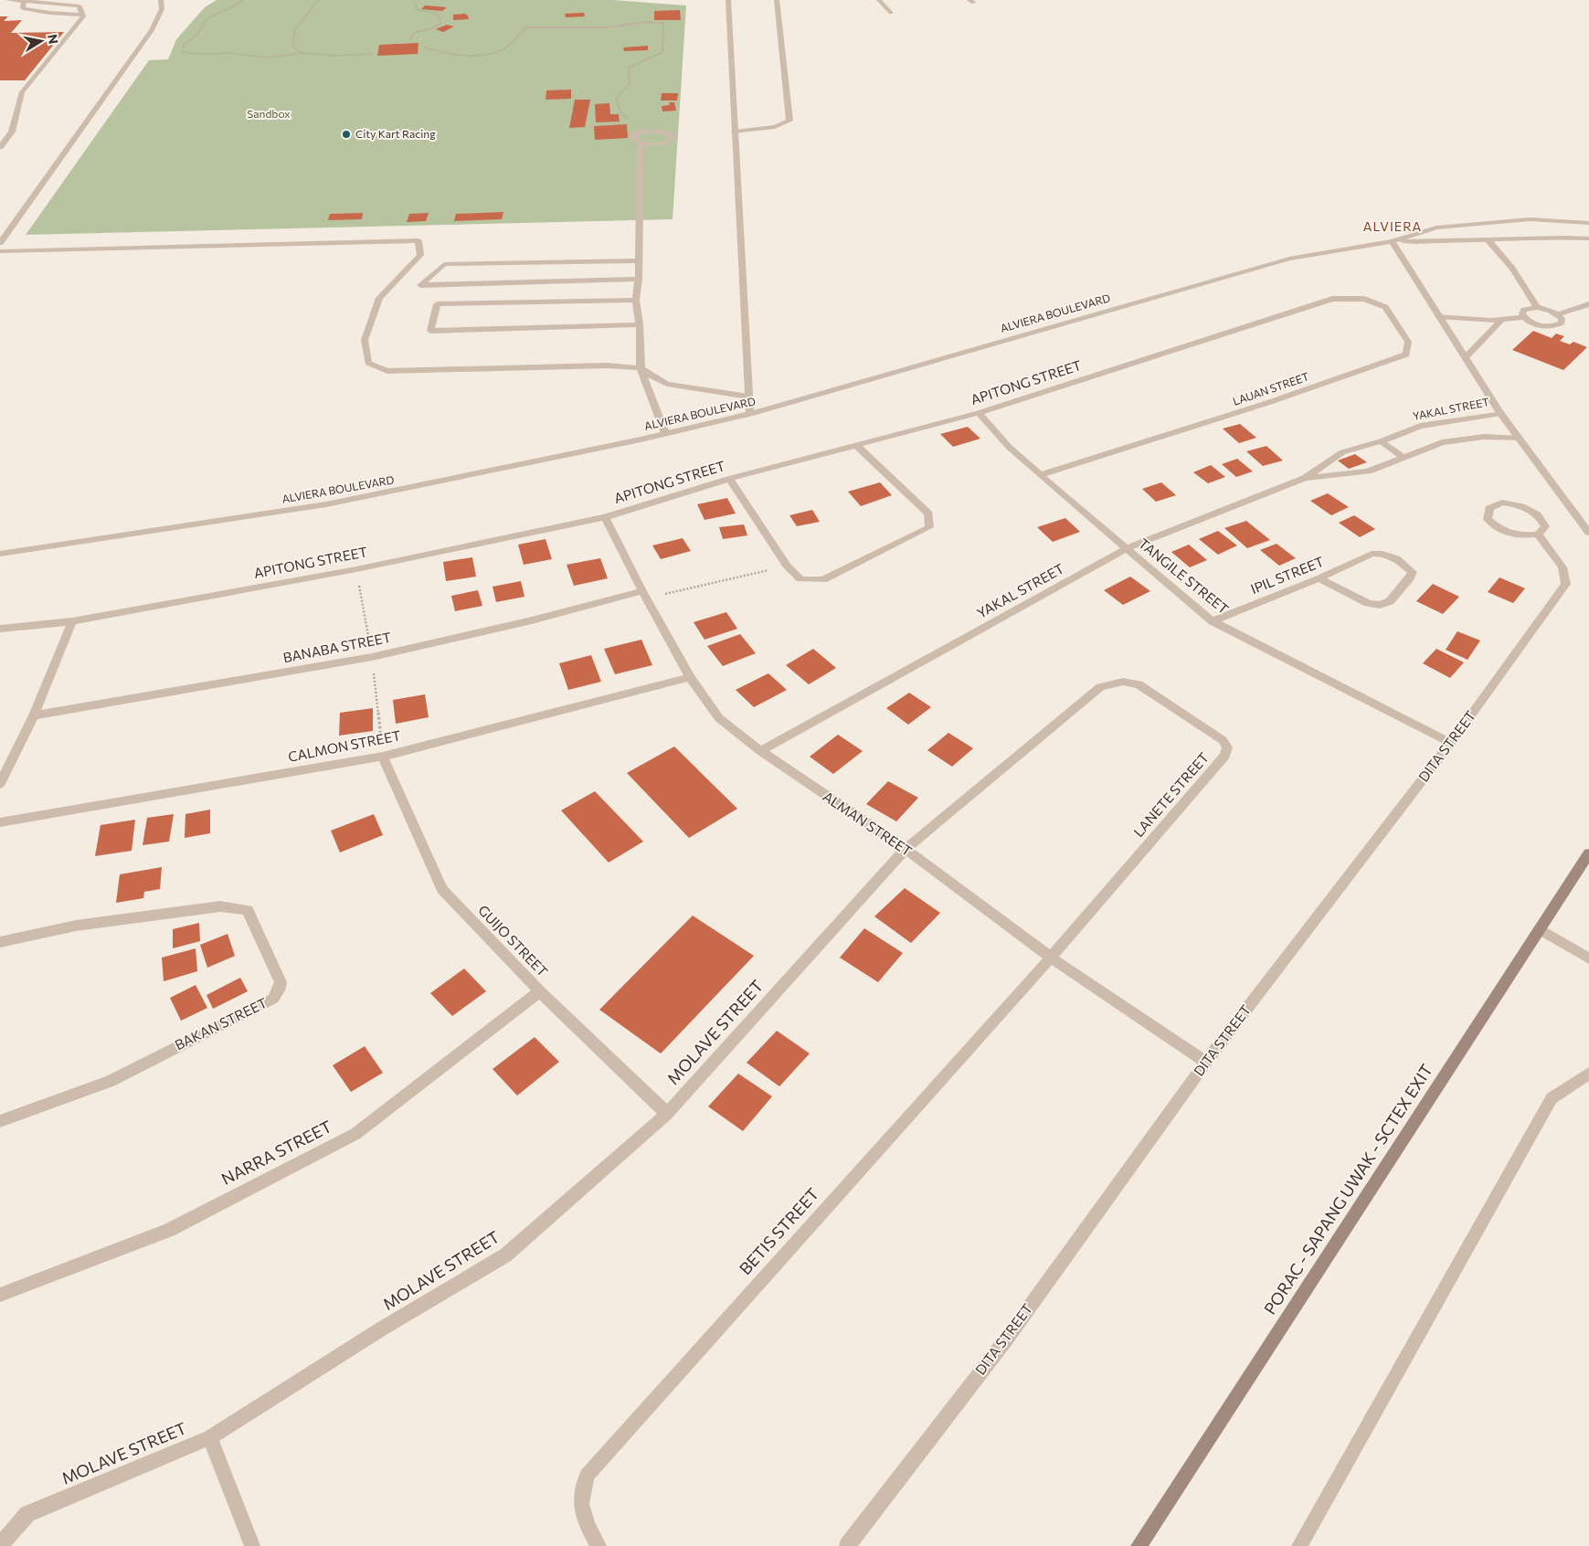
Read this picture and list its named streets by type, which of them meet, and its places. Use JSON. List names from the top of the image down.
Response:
{
  "streets": {
    "main road": ["PORAC - SAPANG UWAK - SCTEX EXIT"],
    "street": [
      "ALVIERA BOULEVARD",
      "APITONG STREET",
      "LAUAN STREET",
      "YAKAL STREET",
      "IPIL STREET",
      "TANGILE STREET",
      "BANABA STREET",
      "CALMON STREET",
      "DITA STREET",
      "LANETE STREET",
      "ALMAN STREET",
      "GUIJO STREET",
      "BAKAN STREET",
      "MOLAVE STREET",
      "NARRA STREET",
      "BETIS STREET"
    ]
  },
  "crossings": [
    ["APITONG STREET", "LAUAN STREET"],
    ["APITONG STREET", "TANGILE STREET"],
    ["APITONG STREET", "ALMAN STREET"],
    ["LAUAN STREET", "TANGILE STREET"],
    ["YAKAL STREET", "TANGILE STREET"],
    ["YAKAL STREET", "ALMAN STREET"],
    ["IPIL STREET", "TANGILE STREET"],
    ["TANGILE STREET", "DITA STREET"],
    ["BANABA STREET", "ALMAN STREET"],
    ["CALMON STREET", "ALMAN STREET"],
    ["CALMON STREET", "GUIJO STREET"],
    ["DITA STREET", "ALMAN STREET"],
    ["LANETE STREET", "ALMAN STREET"],
    ["LANETE STREET", "MOLAVE STREET"],
    ["LANETE STREET", "BETIS STREET"],
    ["ALMAN STREET", "MOLAVE STREET"],
    ["ALMAN STREET", "BETIS STREET"],
    ["GUIJO STREET", "MOLAVE STREET"],
    ["GUIJO STREET", "NARRA STREET"]
  ],
  "districts": ["ALVIERA"],
  "parks": ["Sandbox"],
  "places": ["City Kart Racing"],
  "north": "right"
}
